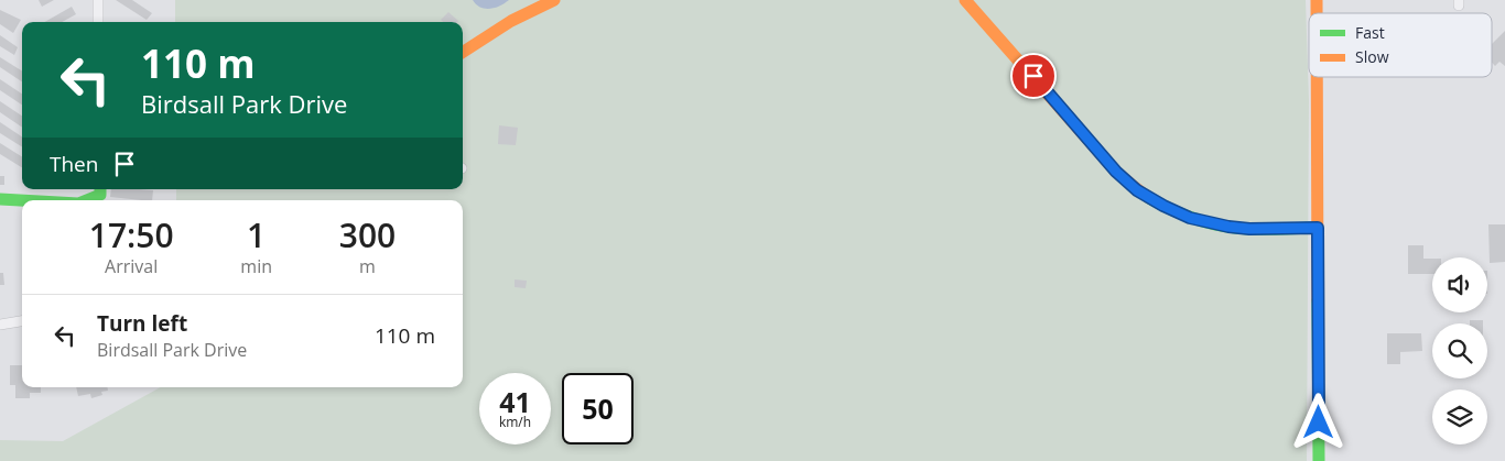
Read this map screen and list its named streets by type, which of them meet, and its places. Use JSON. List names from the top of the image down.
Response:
{
  "legend": ["Fast", "Slow"],
  "page": {
    "turn": ["110 m", "Birdsall Park Drive"],
    "then": "Then",
    "eta": [
      "17:50",
      "Arrival",
      "1",
      "min",
      "300",
      "m"
    ],
    "list": [
      {
        "name": "Turn left",
        "note": "Birdsall Park Drive",
        "value": "110 m"
      }
    ],
    "speed": "41 km/h",
    "limit": "50"
  }
}
